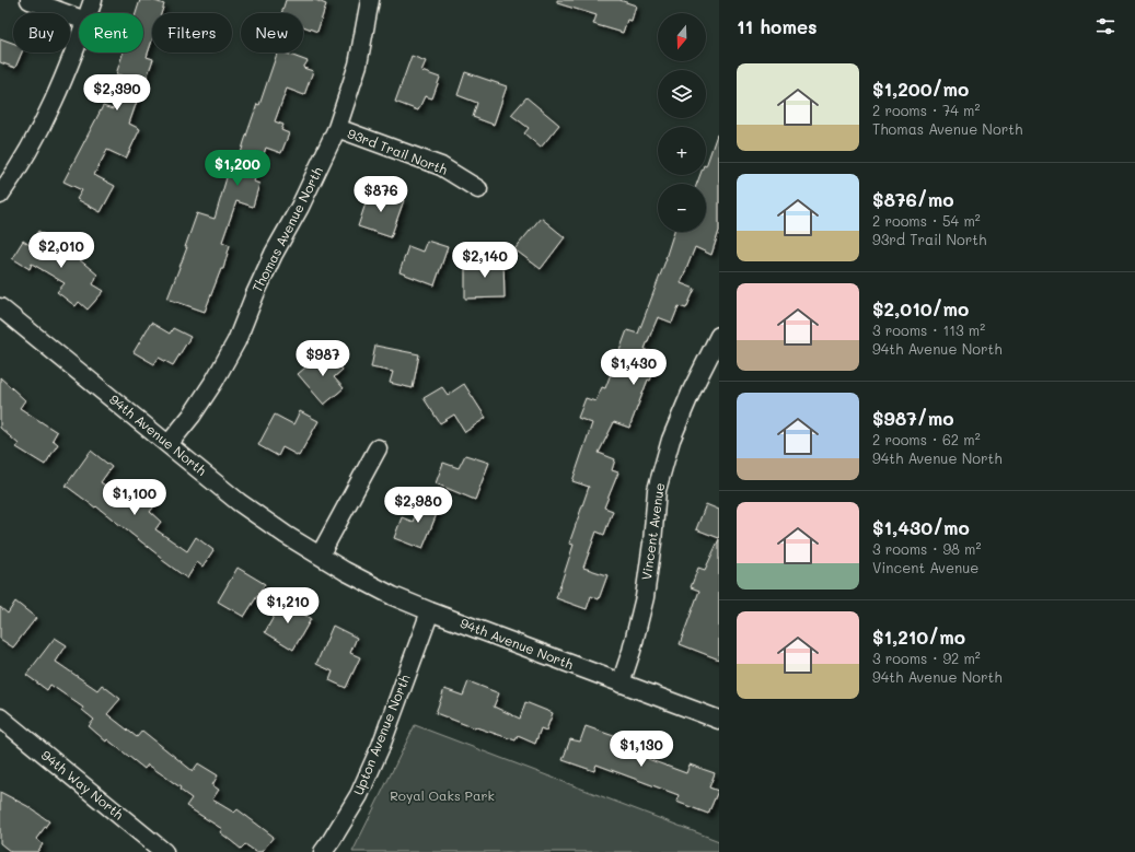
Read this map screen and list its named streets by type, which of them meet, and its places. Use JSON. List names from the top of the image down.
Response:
{
  "streets": {
    "street": [
      "93rd Trail North",
      "Thomas Avenue North",
      "94th Avenue North",
      "Vincent Avenue",
      "Upton Avenue North",
      "94th Way North"
    ]
  },
  "crossings": [
    ["93rd Trail North", "Thomas Avenue North"],
    ["Thomas Avenue North", "94th Avenue North"],
    ["94th Avenue North", "Vincent Avenue"],
    ["94th Avenue North", "Upton Avenue North"]
  ],
  "parks": ["Royal Oaks Park"],
  "north": "bottom",
  "page": {
    "heading": "11 homes",
    "map_buttons": ["+", "−"],
    "chip": [
      "Buy",
      "Rent",
      "Filters",
      "New"
    ],
    "list": [
      {
        "name": "$1,200/mo",
        "note": "2 rooms · 74 m² · Thomas Avenue North"
      },
      {
        "name": "$876/mo",
        "note": "2 rooms · 54 m² · 93rd Trail North"
      },
      {
        "name": "$2,010/mo",
        "note": "3 rooms · 113 m² · 94th Avenue North"
      },
      {
        "name": "$987/mo",
        "note": "2 rooms · 62 m² · 94th Avenue North"
      },
      {
        "name": "$1,430/mo",
        "note": "3 rooms · 98 m² · Vincent Avenue"
      },
      {
        "name": "$1,210/mo",
        "note": "3 rooms · 92 m² · 94th Avenue North"
      }
    ],
    "price": [
      "$2,390",
      "$1,200",
      "$876",
      "$2,010",
      "$2,140",
      "$987",
      "$1,430",
      "$1,100",
      "$2,980",
      "$1,210",
      "$1,130"
    ]
  }
}
